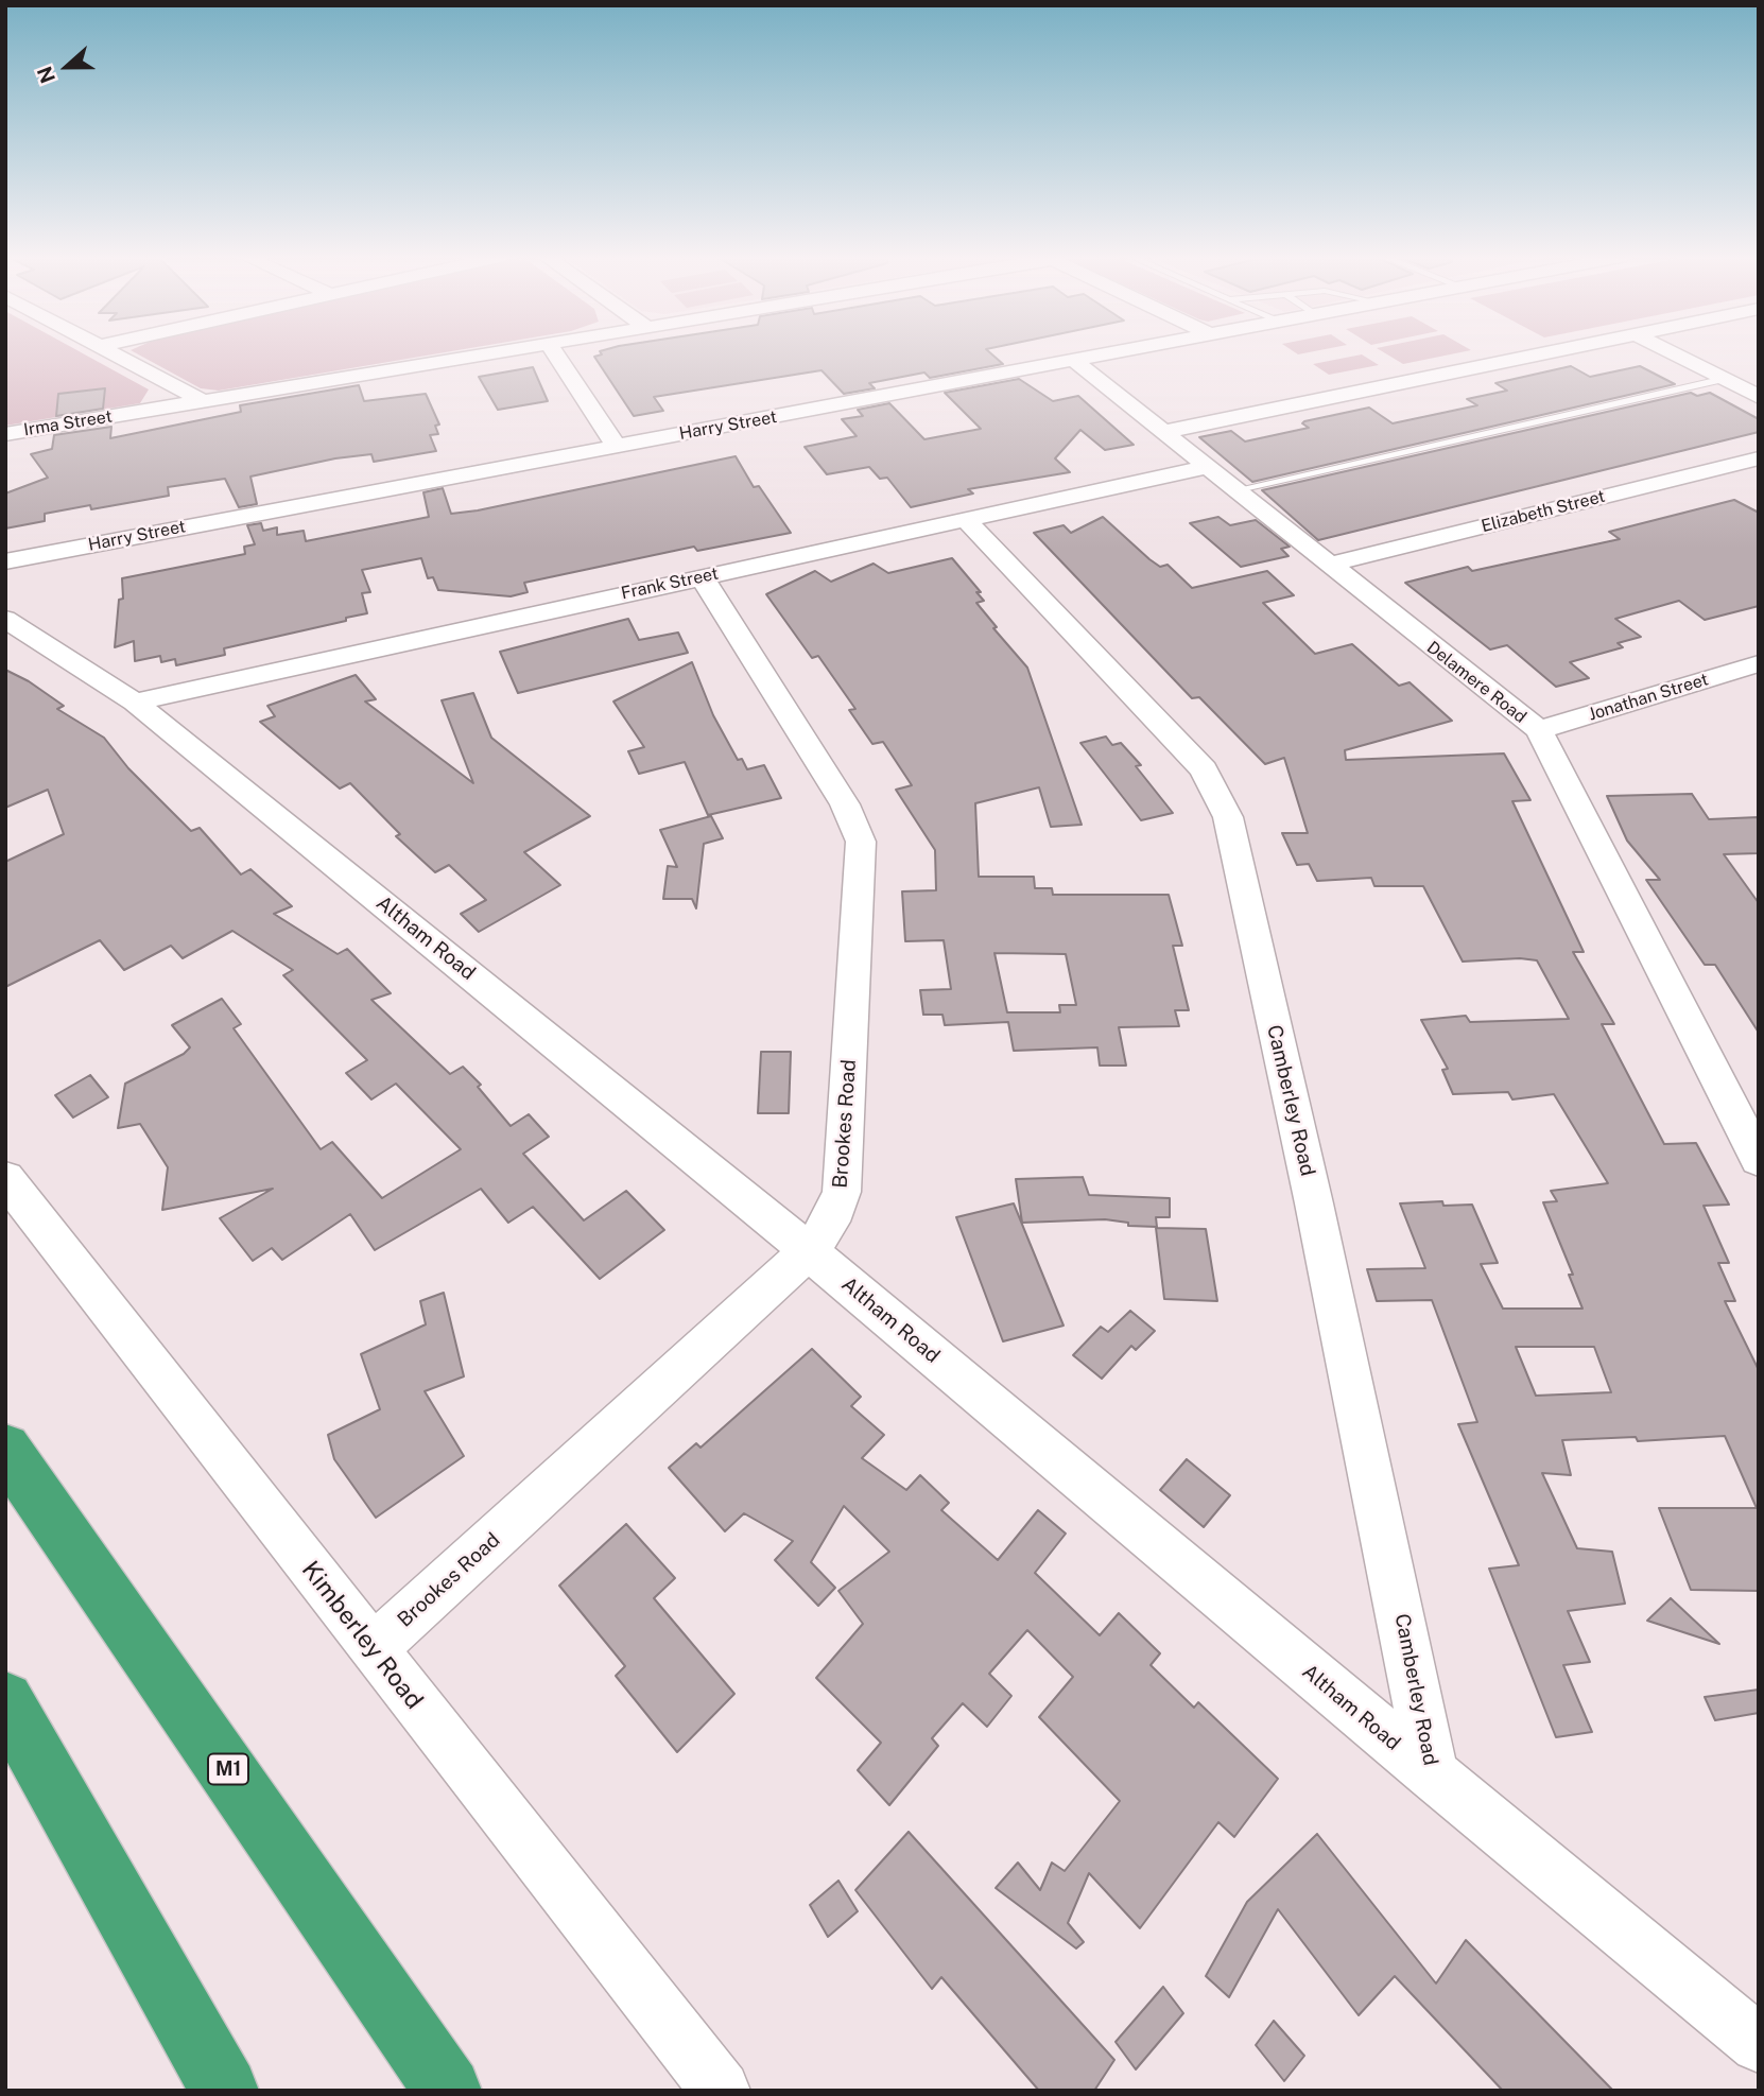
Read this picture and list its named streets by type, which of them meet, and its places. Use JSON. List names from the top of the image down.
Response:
{
  "streets": {
    "highway": ["M1"],
    "street": [
      "Irma Street",
      "Harry Street",
      "Elizabeth Street",
      "Frank Street",
      "Delamere Road",
      "Jonathan Street",
      "Altham Road",
      "Camberley Road",
      "Brookes Road",
      "Kimberley Road"
    ]
  },
  "crossings": [
    ["Harry Street", "Delamere Road"],
    ["Elizabeth Street", "Delamere Road"],
    ["Frank Street", "Delamere Road"],
    ["Frank Street", "Altham Road"],
    ["Frank Street", "Camberley Road"],
    ["Frank Street", "Brookes Road"],
    ["Delamere Road", "Jonathan Street"],
    ["Altham Road", "Camberley Road"],
    ["Altham Road", "Brookes Road"],
    ["Brookes Road", "Kimberley Road"]
  ],
  "north": "left"
}
